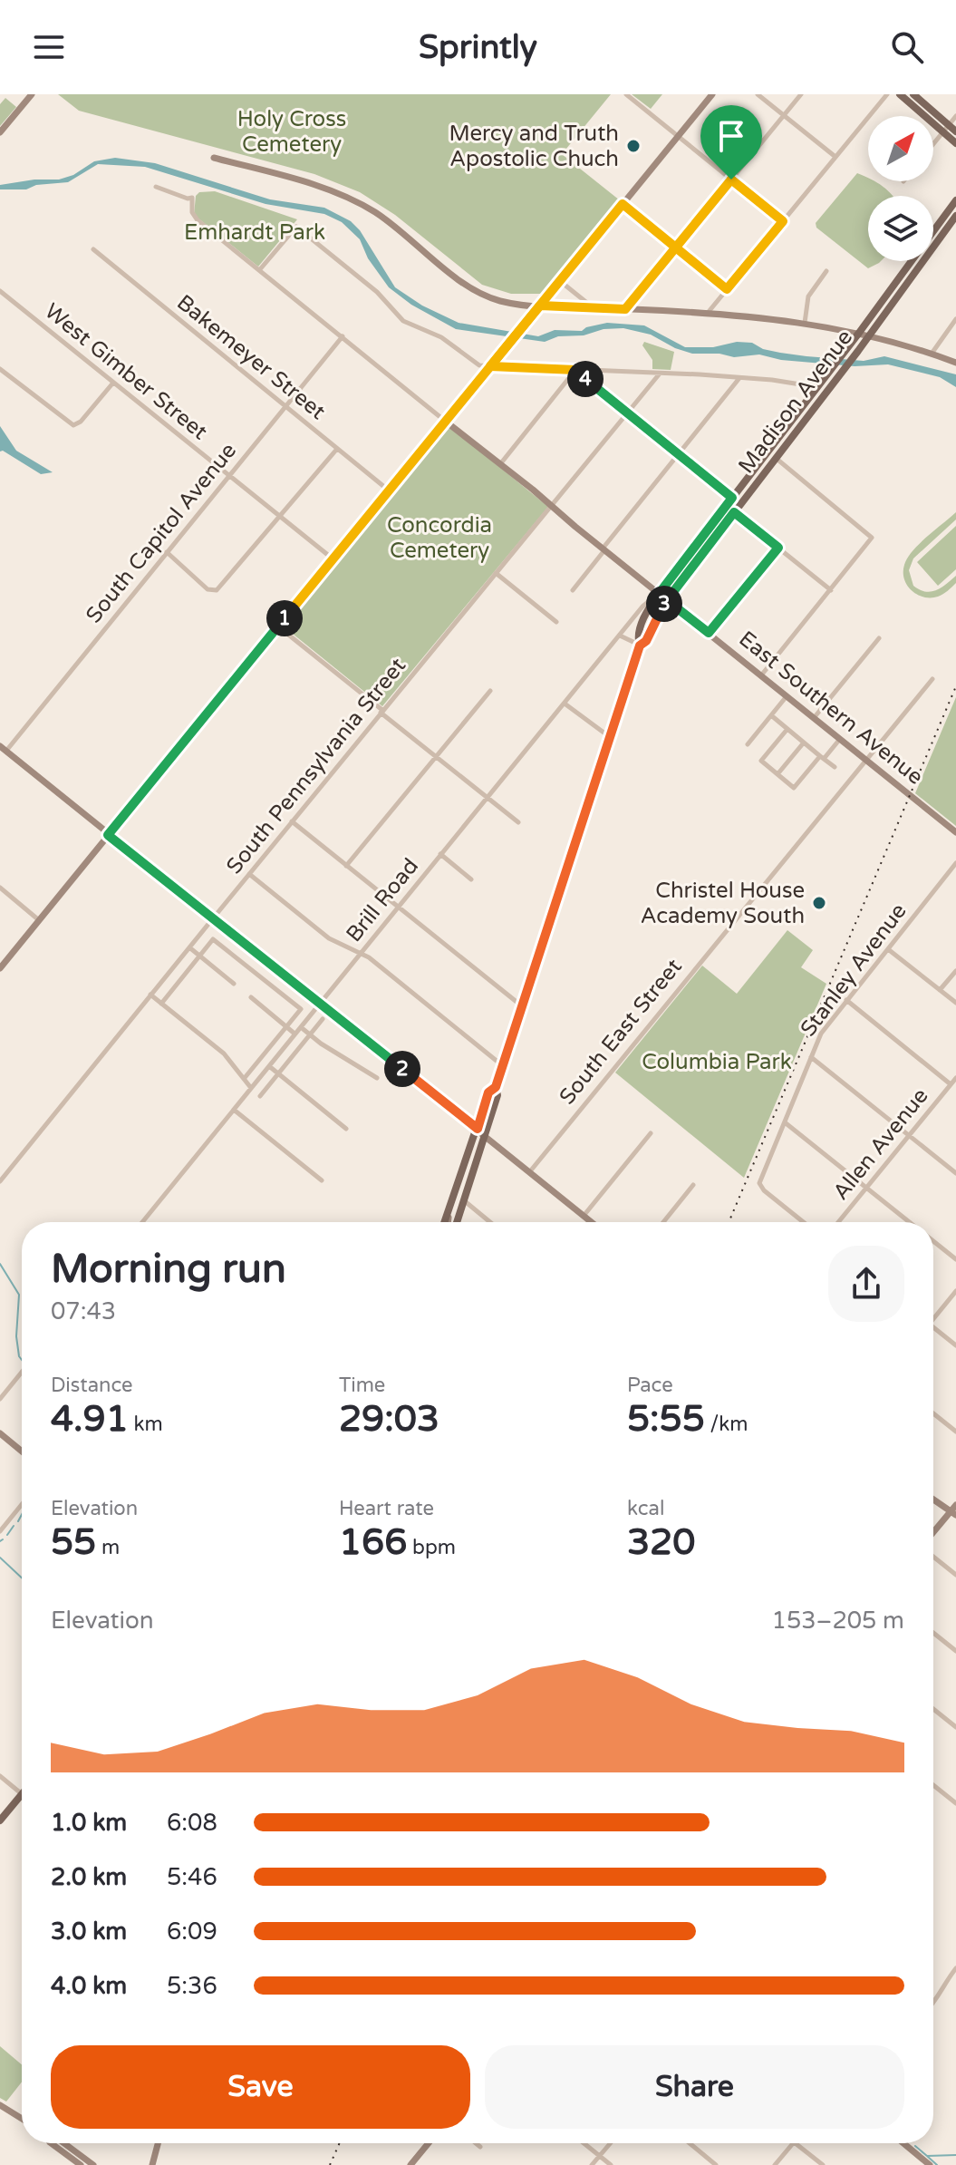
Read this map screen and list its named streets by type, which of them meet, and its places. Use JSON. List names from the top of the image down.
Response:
{
  "streets": {
    "main road": ["Madison Avenue", "East Southern Avenue"],
    "street": [
      "Bakemeyer Street",
      "West Gimber Street",
      "South Capitol Avenue",
      "South Pennsylvania Street",
      "Brill Road",
      "Stanley Avenue",
      "South East Street",
      "Allen Avenue"
    ]
  },
  "crossings": [
    ["Bakemeyer Street", "South Capitol Avenue"],
    ["West Gimber Street", "South Capitol Avenue"],
    ["Madison Avenue", "East Southern Avenue"],
    ["Madison Avenue", "Brill Road"],
    ["East Southern Avenue", "South Pennsylvania Street"],
    ["East Southern Avenue", "Brill Road"],
    ["East Southern Avenue", "South East Street"]
  ],
  "parks": [
    "Holy Cross Cemetery",
    "Emhardt Park",
    "Concordia Cemetery",
    "Columbia Park"
  ],
  "places": ["Mercy and Truth Apostolic Chuch", "Christel House Academy South"],
  "north": "top right",
  "page": {
    "header": "Sprintly",
    "pins": [
      "4",
      "3",
      "1",
      "2"
    ],
    "heading": ["Morning run", "07:43"],
    "stats": [
      ["Distance", "4.91 km"],
      ["Time", "29:03"],
      ["Pace", "5:55 /km"],
      ["Elevation", "55 m"],
      ["Heart rate", "166 bpm"],
      ["kcal", "320"]
    ],
    "chart": ["Elevation", "153–205 m"],
    "list": [
      {
        "name": "1.0 km",
        "note": "6:08"
      },
      {
        "name": "2.0 km",
        "note": "5:46"
      },
      {
        "name": "3.0 km",
        "note": "6:09"
      },
      {
        "name": "4.0 km",
        "note": "5:36"
      }
    ],
    "buttons": ["Save", "Share"]
  }
}
